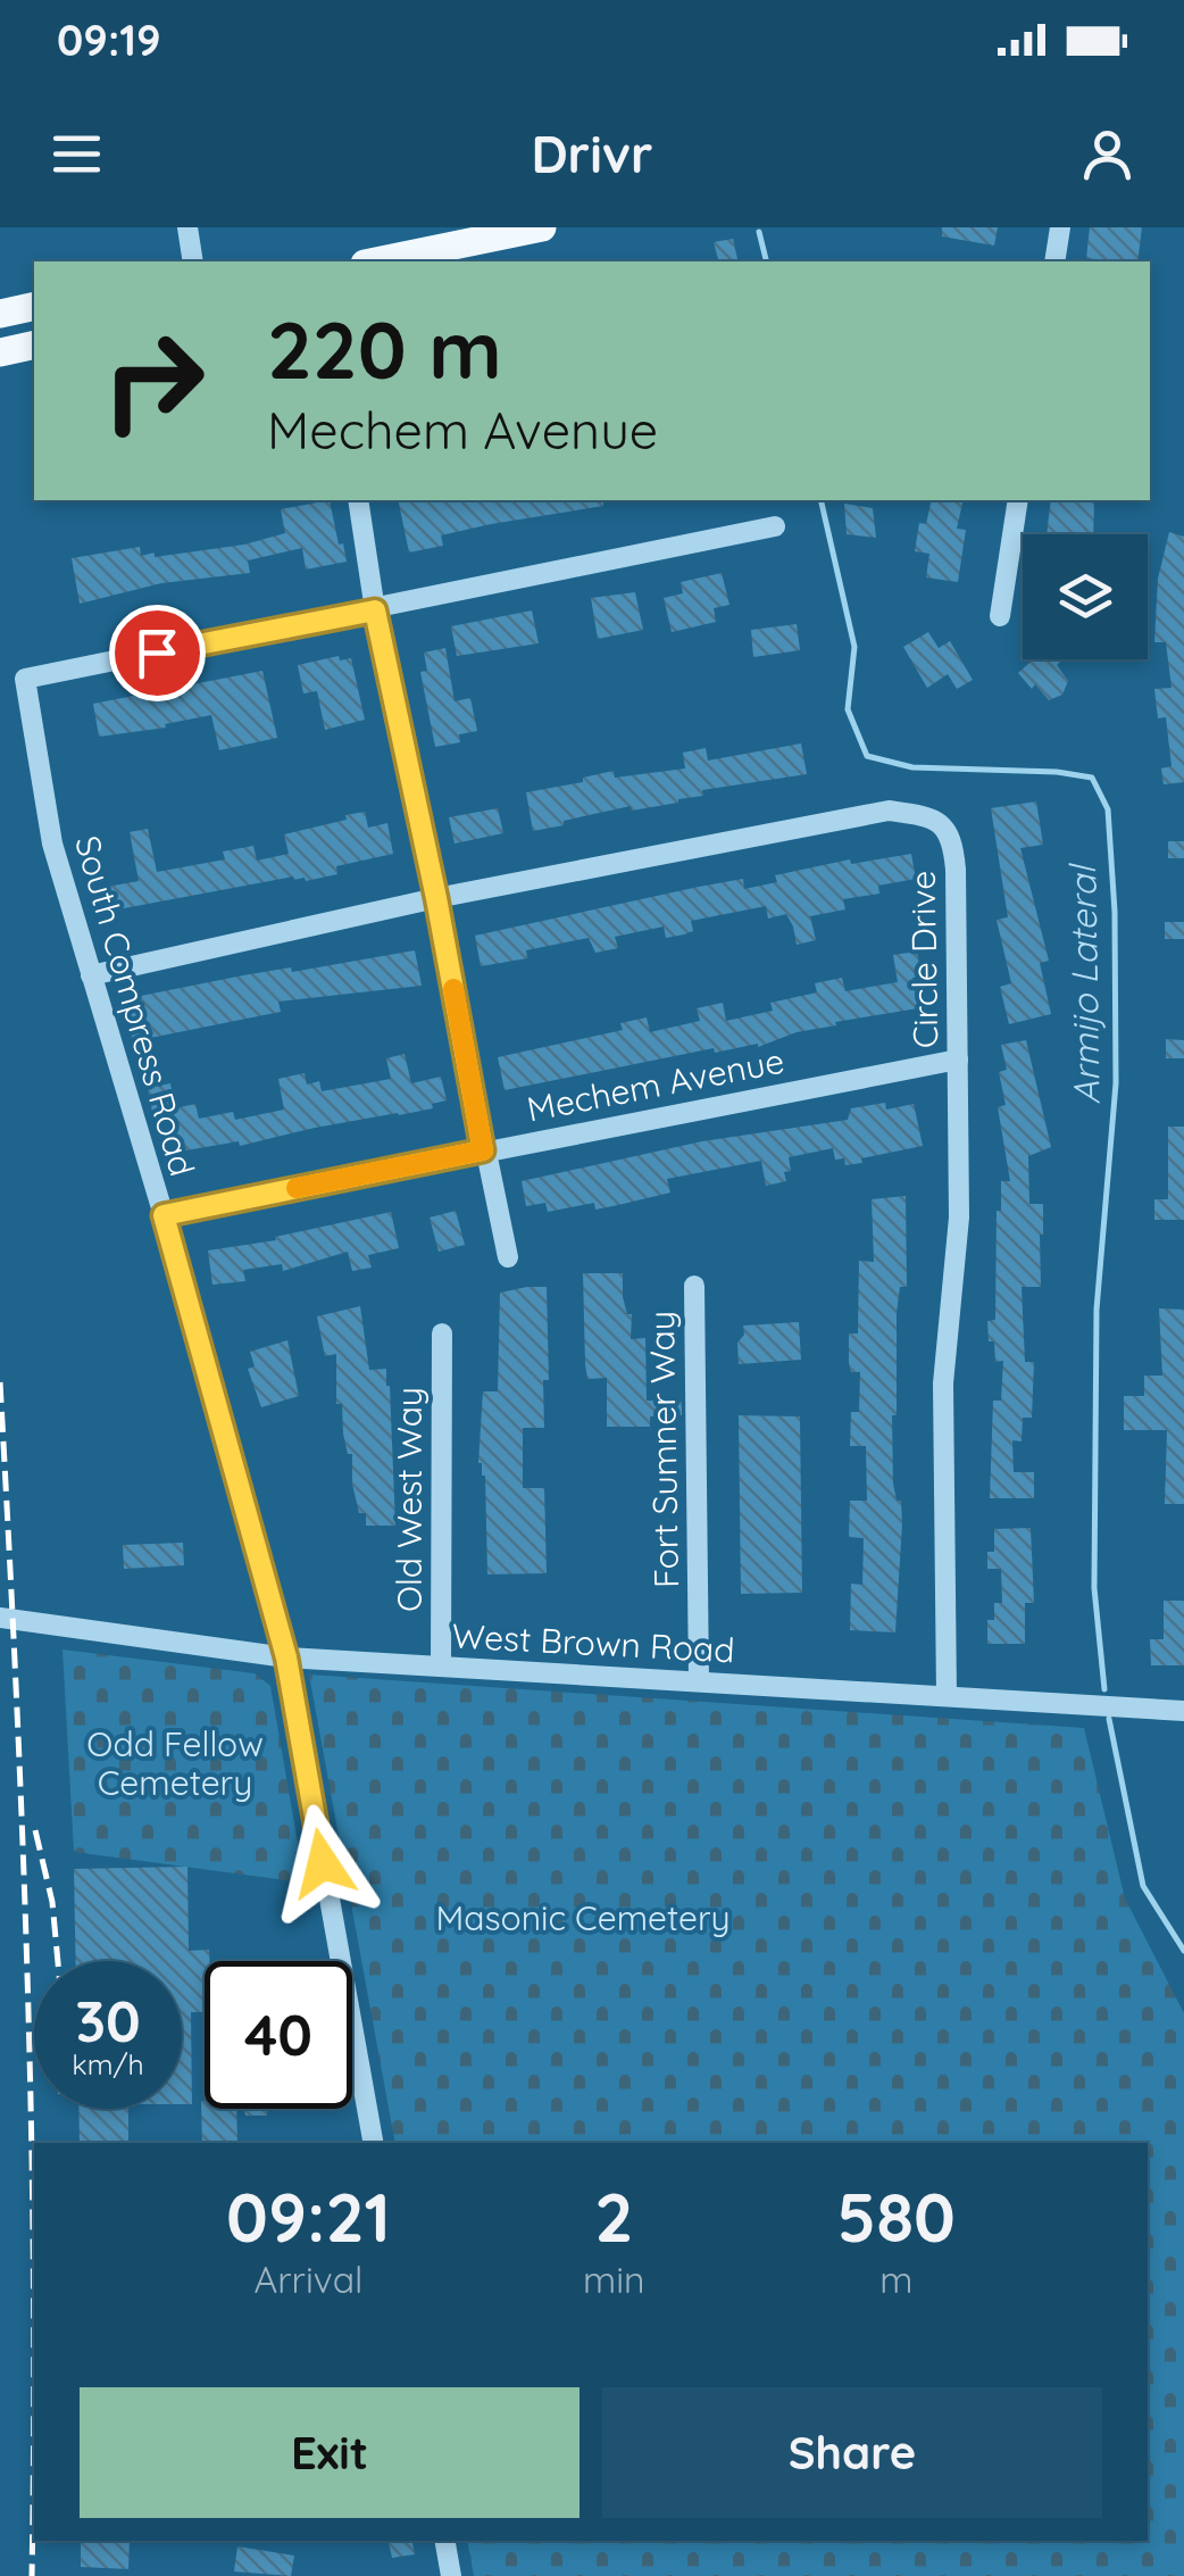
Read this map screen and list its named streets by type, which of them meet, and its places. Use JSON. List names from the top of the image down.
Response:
{
  "streets": {
    "street": [
      "Circle Drive",
      "South Compress Road",
      "Mechem Avenue",
      "Fort Sumner Way",
      "Old West Way",
      "West Brown Road"
    ]
  },
  "crossings": [
    ["Circle Drive", "South Compress Road"],
    ["Circle Drive", "Mechem Avenue"],
    ["Circle Drive", "West Brown Road"],
    ["South Compress Road", "Mechem Avenue"],
    ["South Compress Road", "West Brown Road"],
    ["Fort Sumner Way", "West Brown Road"],
    ["Old West Way", "West Brown Road"]
  ],
  "water": ["Armijo Lateral"],
  "parks": ["Odd Fellow Cemetery", "Masonic Cemetery"],
  "page": {
    "status": "09:19",
    "header": "Drivr",
    "turn": ["220 m", "Mechem Avenue"],
    "speed": "30 km/h",
    "limit": "40",
    "eta": [
      "09:21",
      "Arrival",
      "2",
      "min",
      "580",
      "m"
    ],
    "buttons": ["Exit", "Share"]
  }
}
